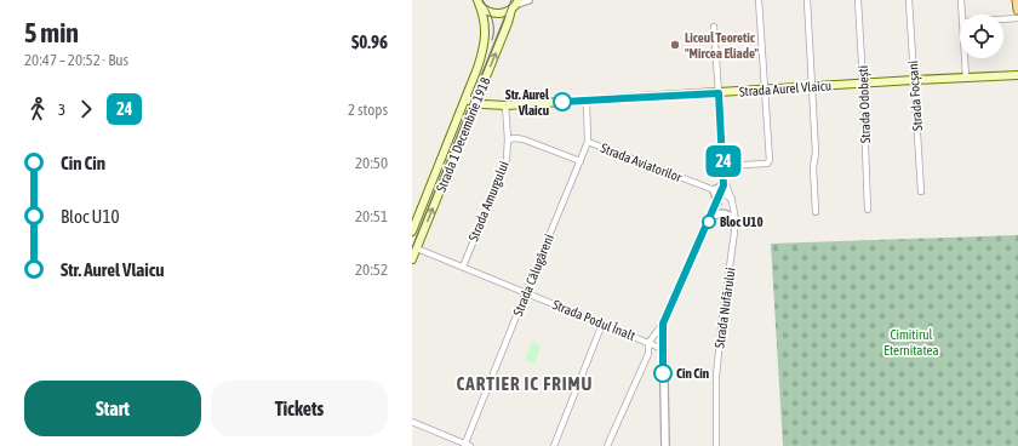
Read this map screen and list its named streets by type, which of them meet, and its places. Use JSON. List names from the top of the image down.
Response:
{
  "streets": {
    "main road": ["Strada Aurel Vlaicu", "Strada 1 Decembrie 1918"],
    "street": [
      "Strada Focșani",
      "Strada Odobești",
      "Strada Aviatorilor",
      "Strada Amurgului",
      "Strada Călugăreni",
      "Strada Nufărului",
      "Strada Podul Înalt"
    ]
  },
  "crossings": [
    ["Strada Aurel Vlaicu", "Strada Focșani"],
    ["Strada Aurel Vlaicu", "Strada Odobești"],
    ["Strada Aurel Vlaicu", "Strada 1 Decembrie 1918"],
    ["Strada Aurel Vlaicu", "Strada Amurgului"],
    ["Strada Aurel Vlaicu", "Strada Călugăreni"],
    ["Strada 1 Decembrie 1918", "Strada Podul Înalt"],
    ["Strada Aviatorilor", "Strada Amurgului"],
    ["Strada Aviatorilor", "Strada Călugăreni"],
    ["Strada Amurgului", "Strada Podul Înalt"],
    ["Strada Călugăreni", "Strada Podul Înalt"]
  ],
  "districts": ["CARTIER IC FRIMU"],
  "parks": ["Cimitirul Eternitatea"],
  "places": [
    "Liceul Teoretic \"Mircea Eliade\"",
    "Str. Aurel Vlaicu",
    "Bloc U10",
    "Cin Cin"
  ],
  "lines": ["bus line 24"],
  "page": {
    "heading": ["5 min", "20:47 – 20:52 · Bus", "$0.96"],
    "on_map": "24",
    "legs": ["3", "24", "2 stops"],
    "list": [
      {
        "name": "Cin Cin",
        "value": "20:50"
      },
      {
        "name": "Bloc U10",
        "value": "20:51"
      },
      {
        "name": "Str. Aurel Vlaicu",
        "value": "20:52"
      }
    ],
    "buttons": ["Start", "Tickets"]
  }
}
